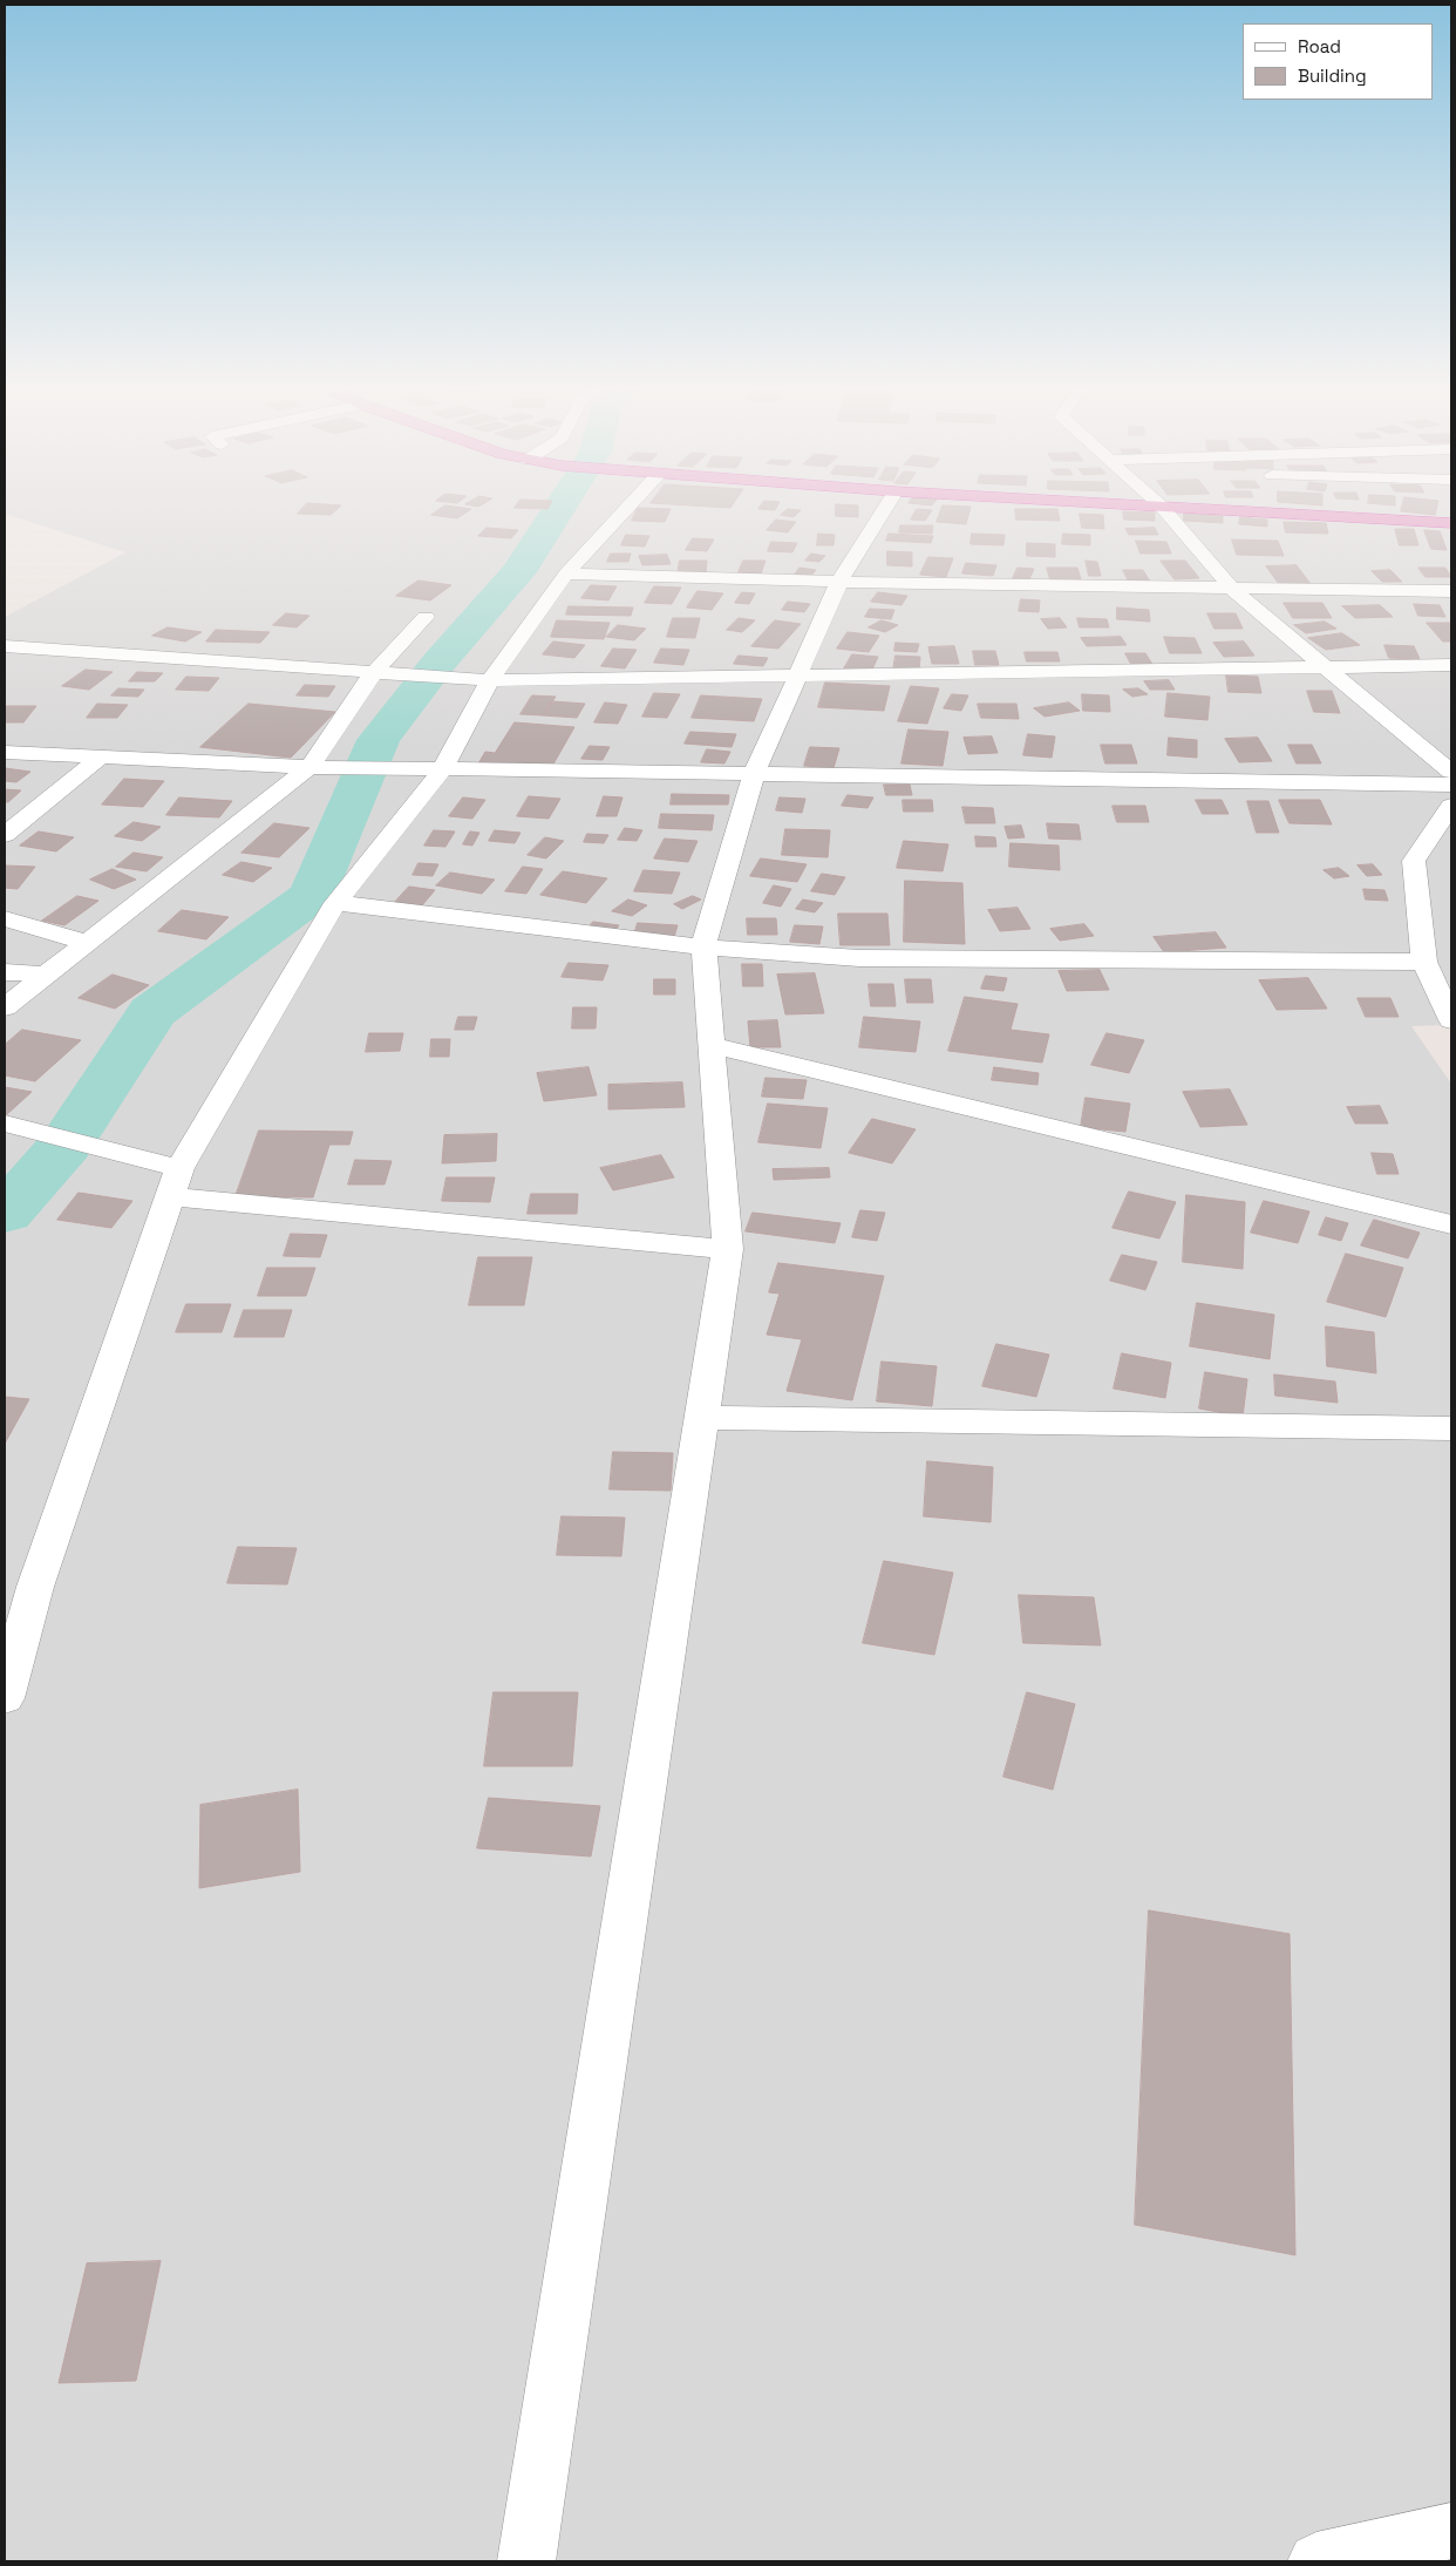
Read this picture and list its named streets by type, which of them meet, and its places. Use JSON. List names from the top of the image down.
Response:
{
  "legend": ["Road", "Building"]
}
